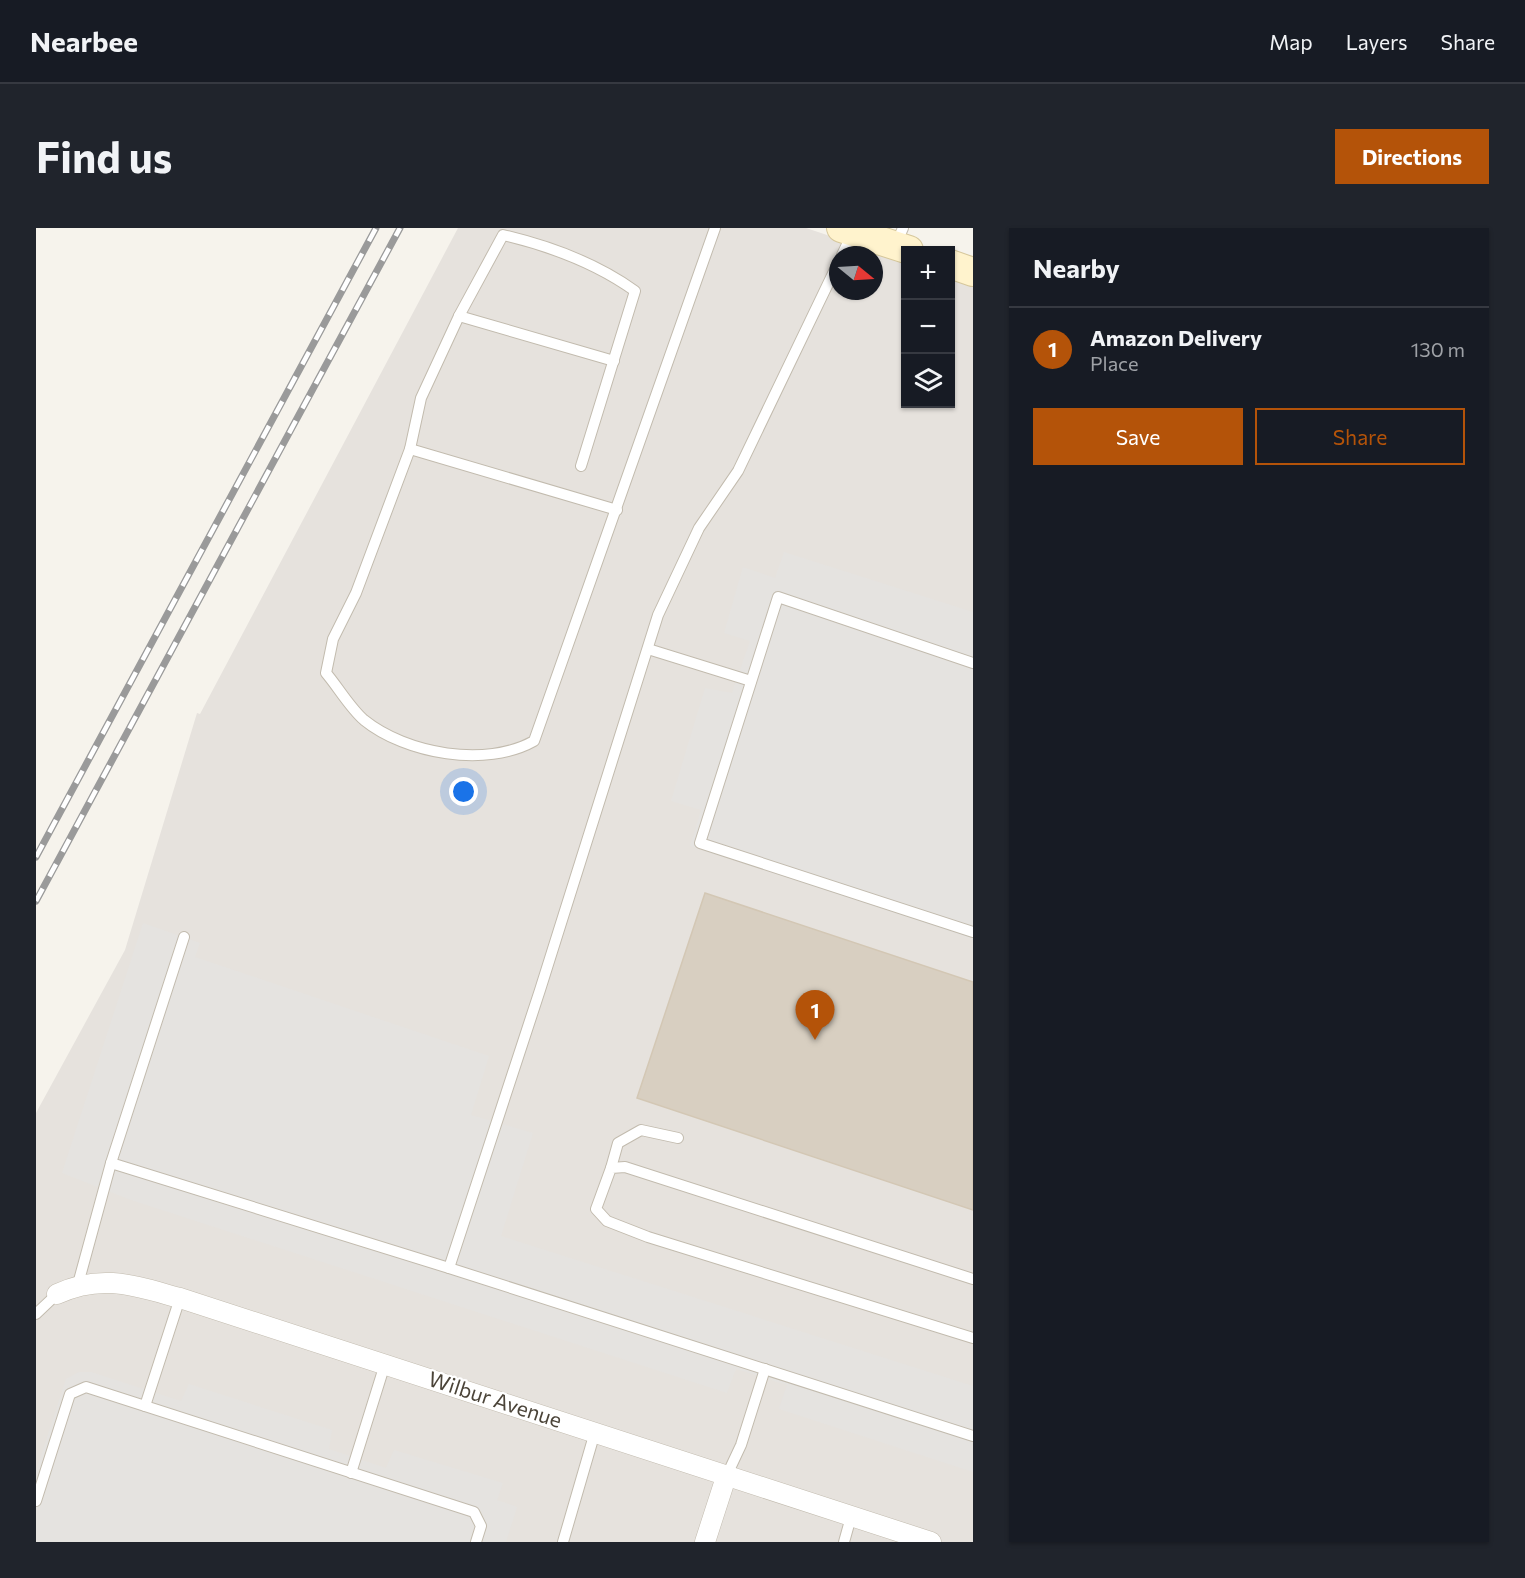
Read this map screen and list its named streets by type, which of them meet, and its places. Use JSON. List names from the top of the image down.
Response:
{
  "streets": {
    "street": ["Wilbur Avenue"]
  },
  "north": "right",
  "page": {
    "header": "Nearbee",
    "nav": ["Map", "Layers", "Share"],
    "buttons": [
      "Directions",
      ["Save", "Share"]
    ],
    "title": "Find us",
    "heading": "Nearby",
    "map_buttons": ["+", "−"],
    "list": [
      {
        "mark": "1",
        "name": "Amazon Delivery",
        "note": "Place",
        "value": "130 m"
      }
    ],
    "pins": "1"
  }
}
